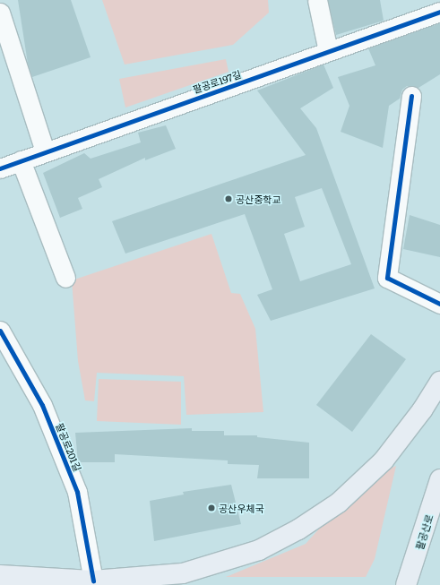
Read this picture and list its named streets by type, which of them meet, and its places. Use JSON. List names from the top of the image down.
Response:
{
  "streets": {
    "main road": ["팔공산로"],
    "street": ["팔공로197길", "팔공로201길"]
  },
  "places": ["공산중학교", "공산우체국"]
}
